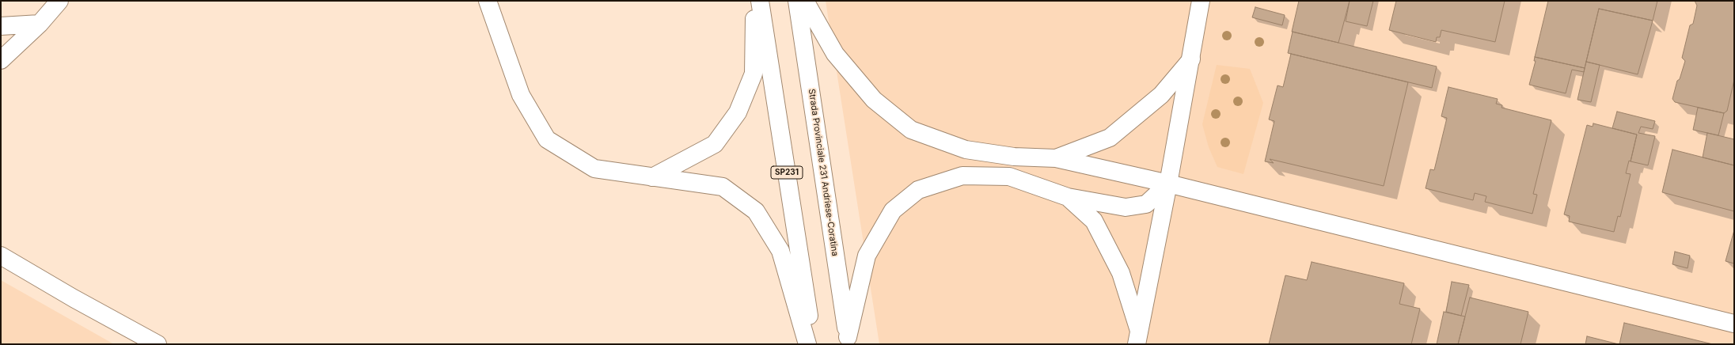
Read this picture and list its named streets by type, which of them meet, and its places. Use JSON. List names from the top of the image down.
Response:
{
  "streets": {
    "main road": ["SP231", "Strada Provinciale 231 Andriese-Coratina"]
  }
}
